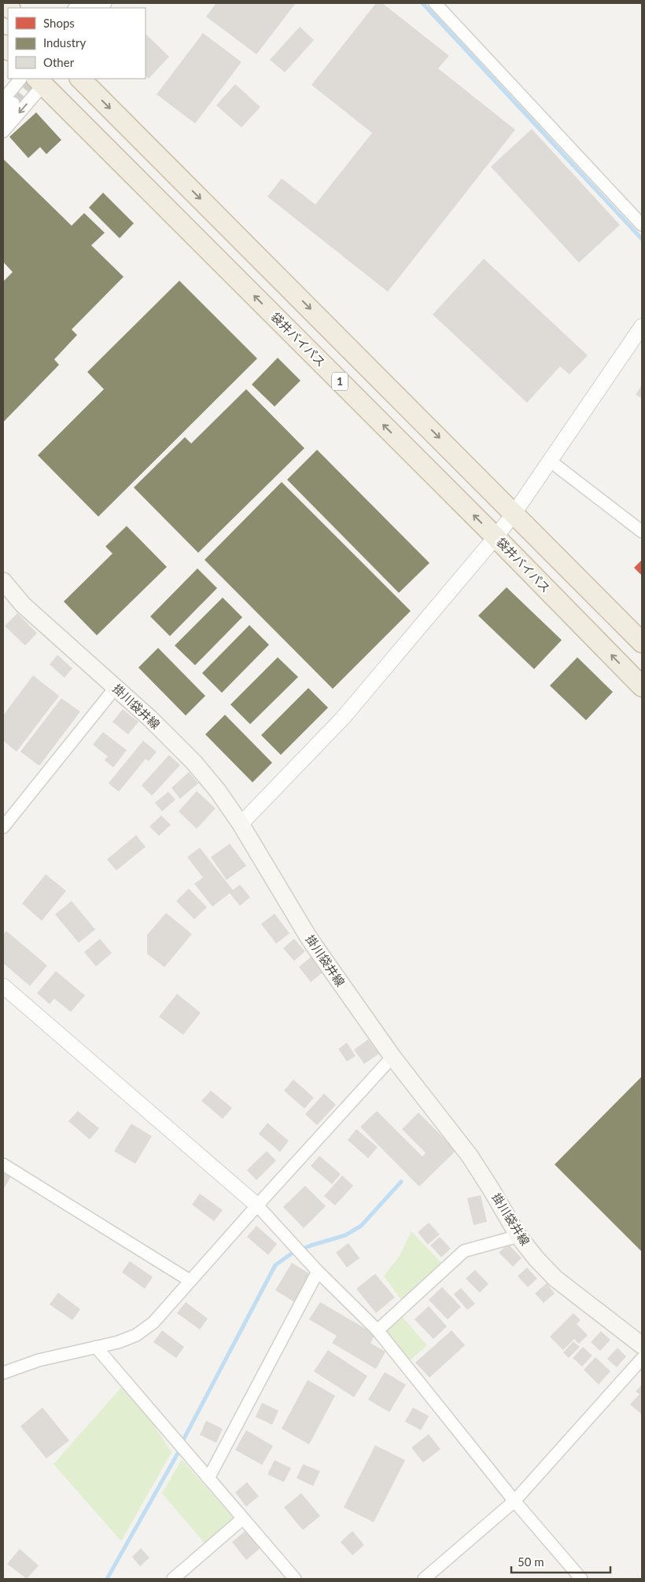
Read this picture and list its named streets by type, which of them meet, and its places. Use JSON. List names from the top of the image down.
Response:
{
  "streets": {
    "highway": ["袋井バイパス", "1"],
    "main road": ["掛川袋井線"]
  },
  "legend": ["Shops", "Industry", "Other"],
  "scale_bar": "50 m"
}
